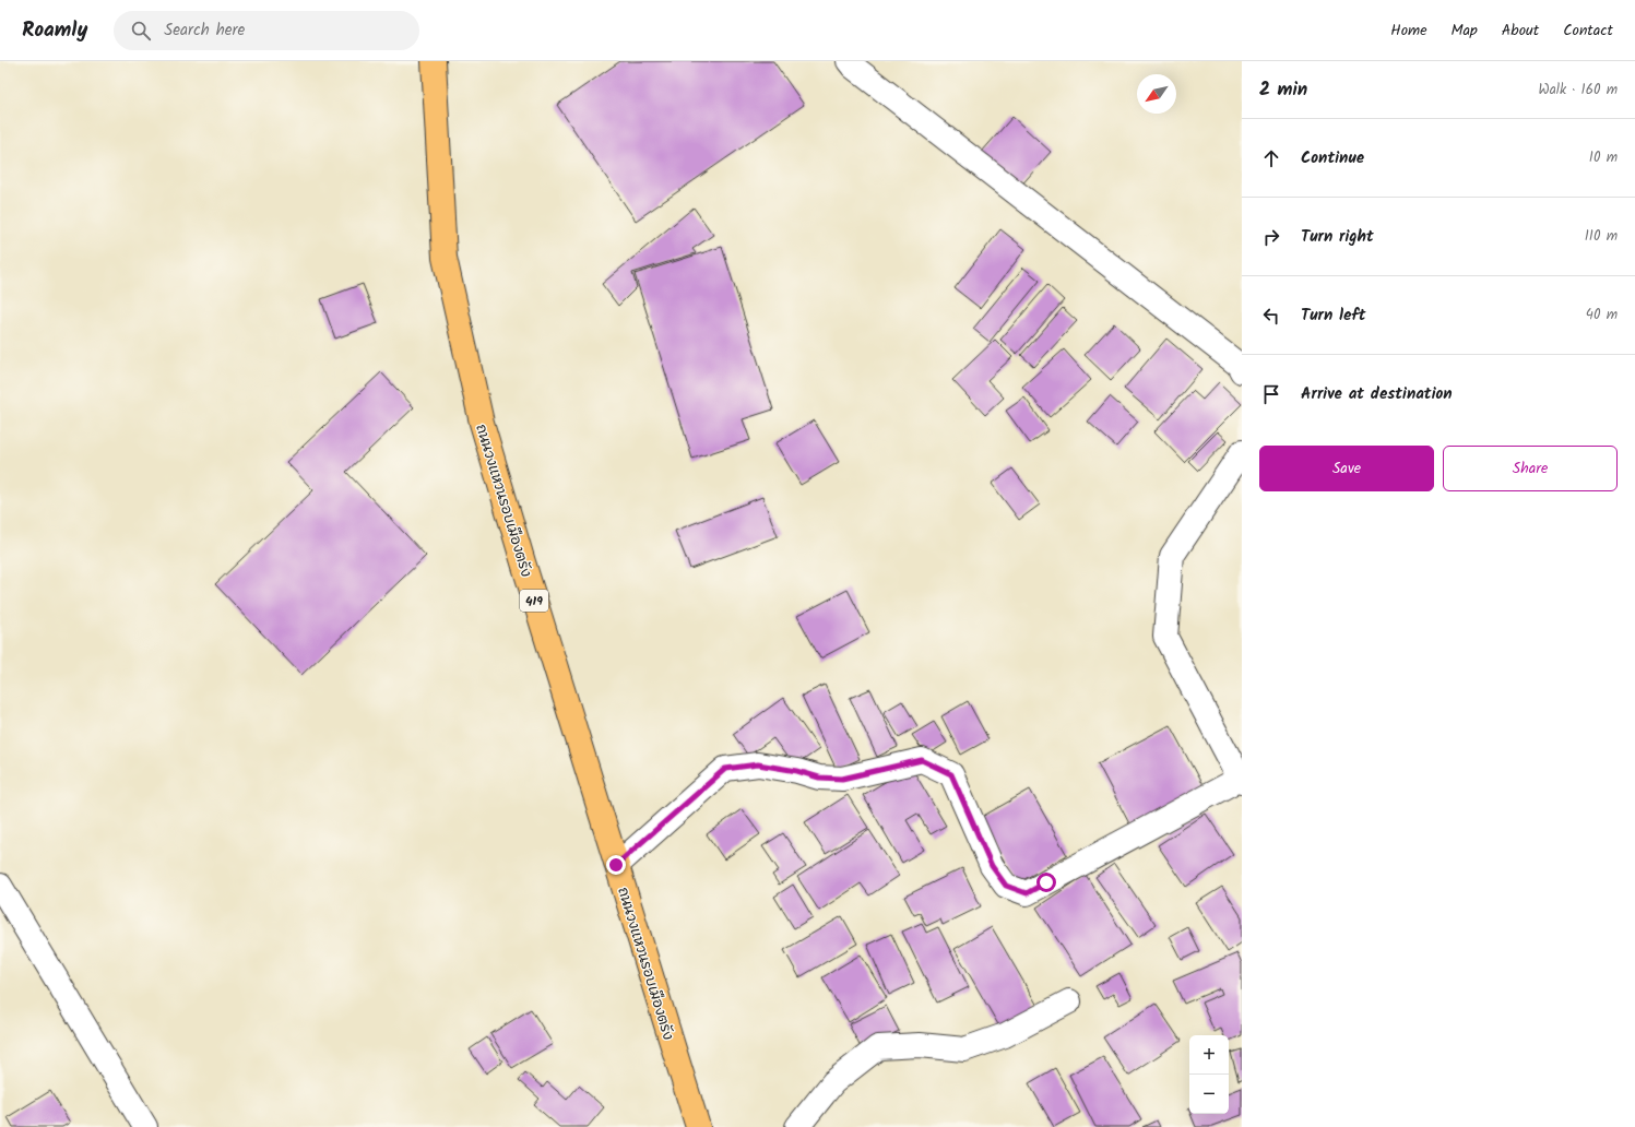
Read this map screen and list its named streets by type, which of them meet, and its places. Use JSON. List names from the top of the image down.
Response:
{
  "streets": {
    "highway": ["ถนนวงแหวนรอบเมืองตรัง", "419"]
  },
  "north": "bottom left",
  "page": {
    "header": "Roamly",
    "search": "Search here",
    "nav": [
      "Home",
      "Map",
      "About",
      "Contact"
    ],
    "heading": ["2 min", "Walk · 160 m"],
    "list": [
      ["Continue", "10 m"],
      ["Turn right", "110 m"],
      ["Turn left", "40 m"],
      "Arrive at destination"
    ],
    "buttons": ["Save", "Share"],
    "map_buttons": ["+", "−"]
  }
}
